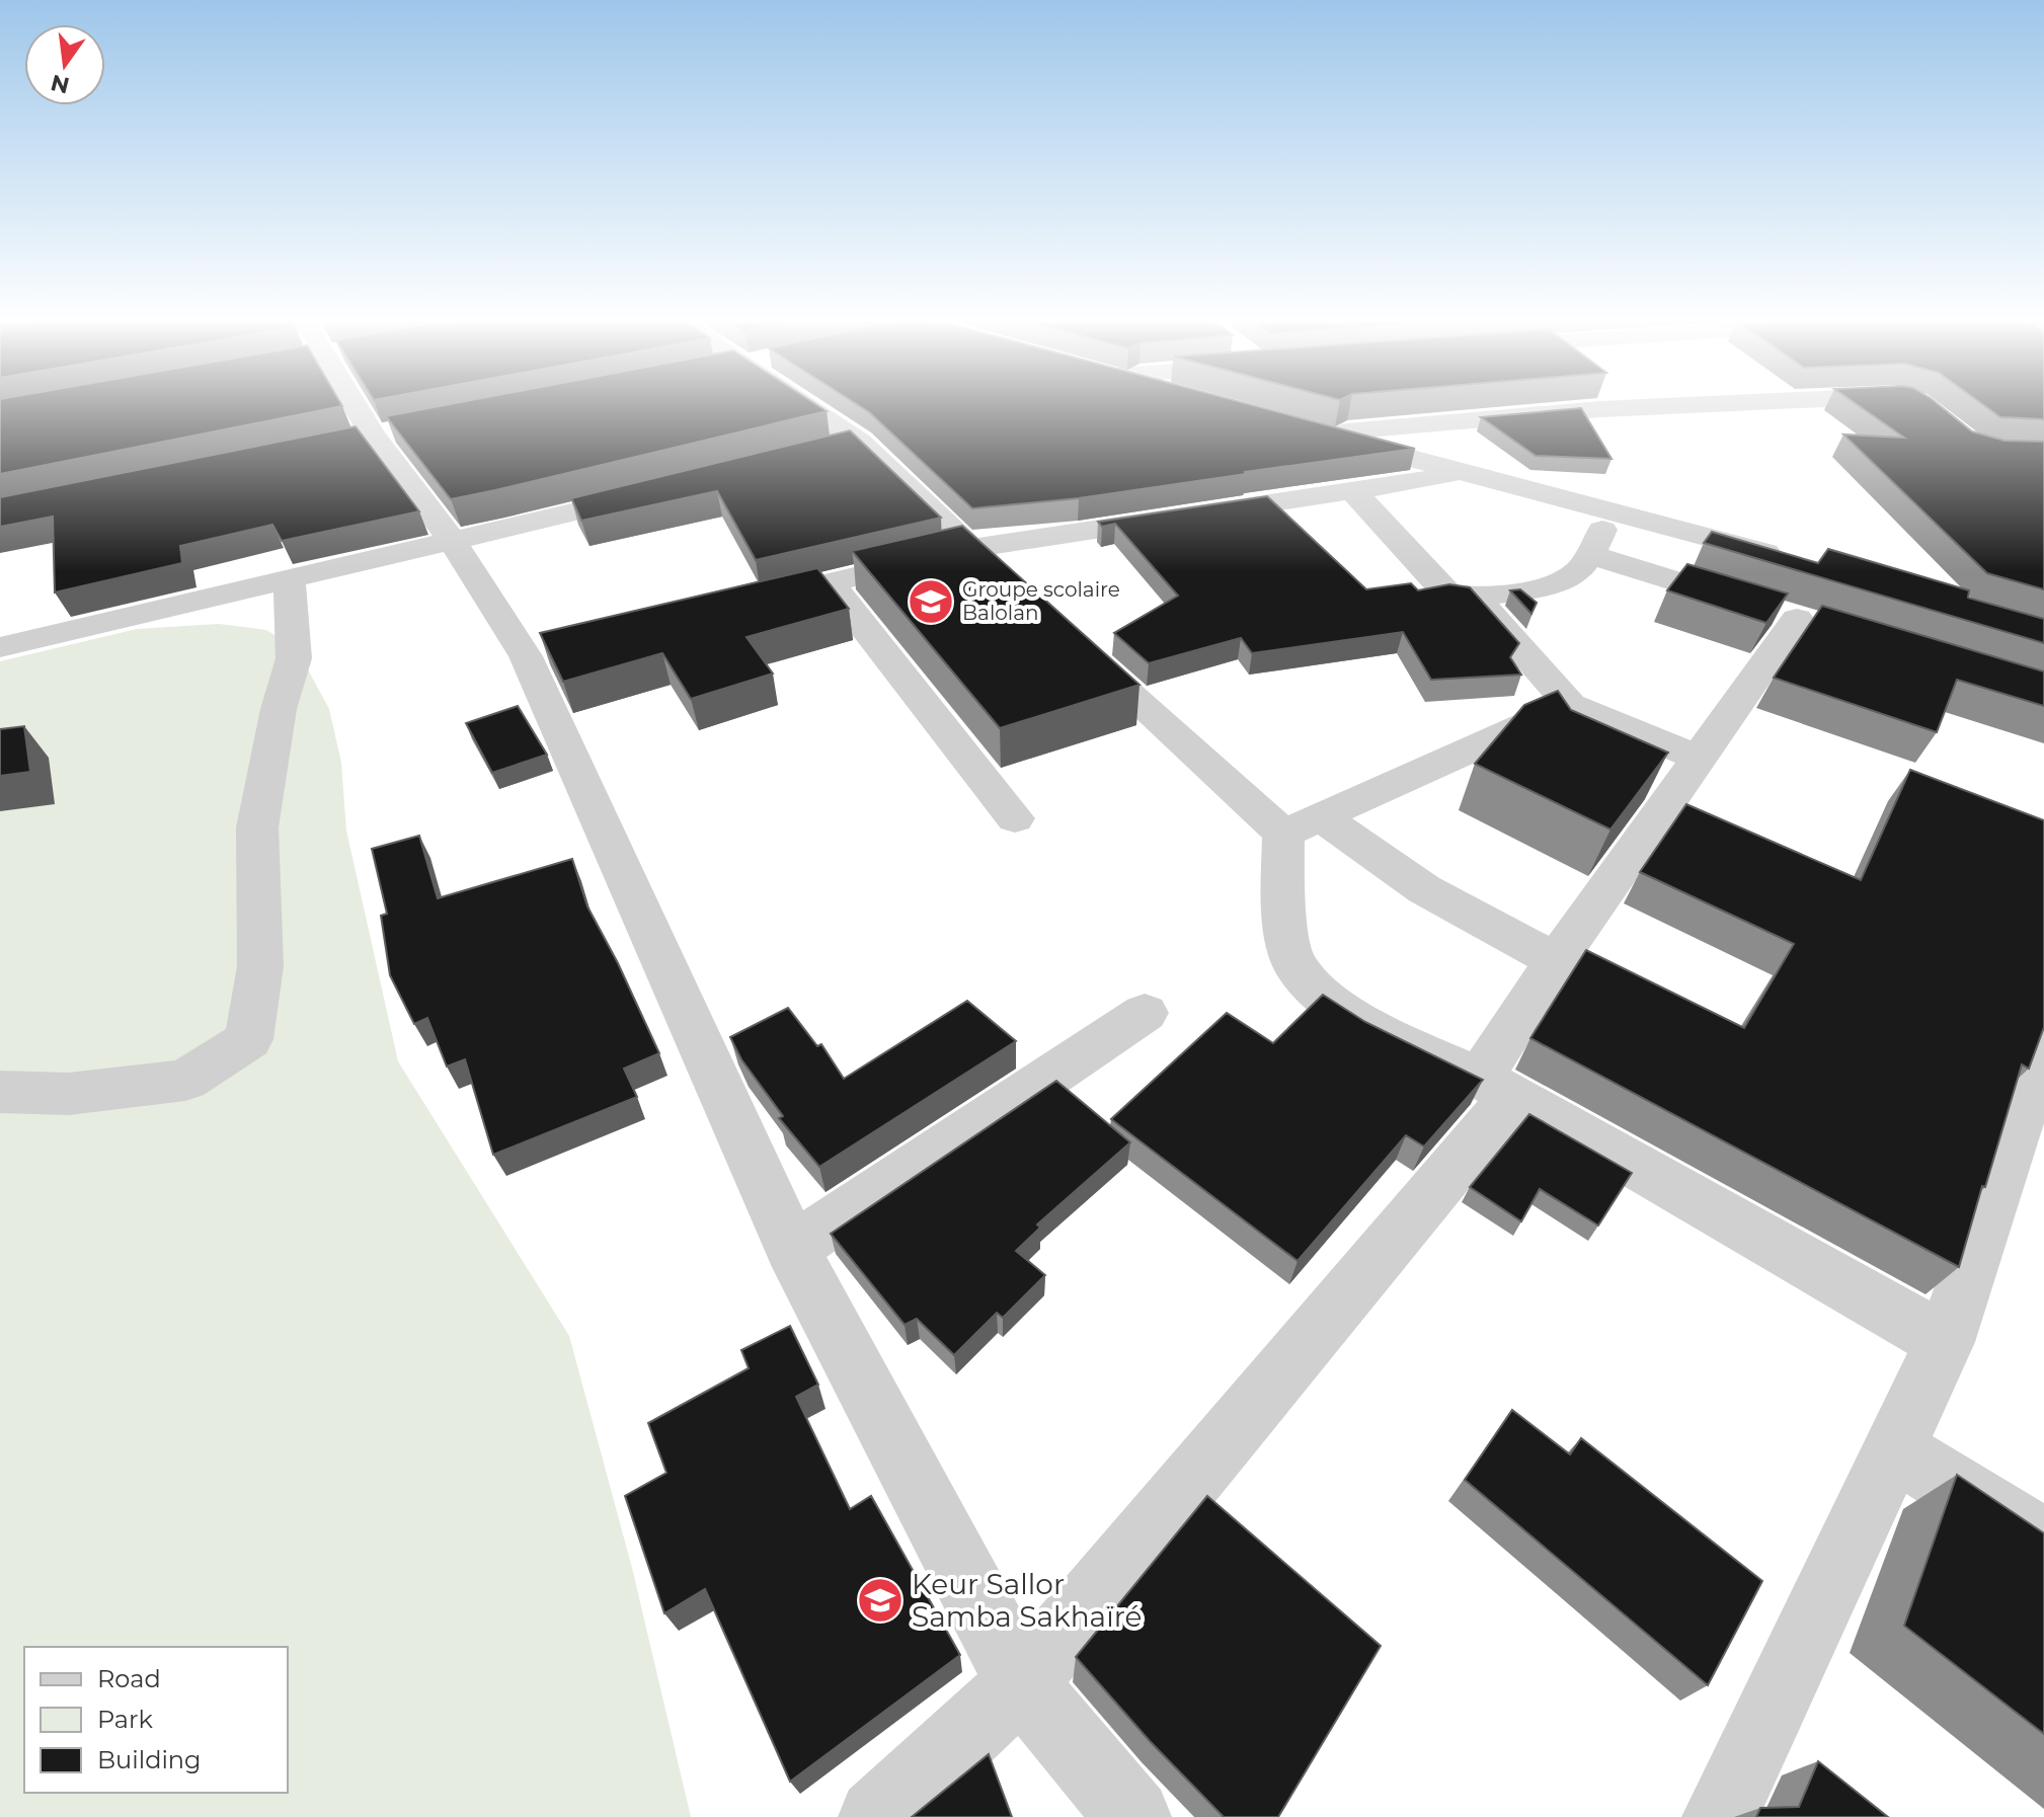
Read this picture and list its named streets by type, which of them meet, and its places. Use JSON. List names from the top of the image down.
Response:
{
  "places": {
    "school or university": ["Groupe scolaire Balolan", "Keur Sallor Samba Sakhaïré"]
  },
  "legend": ["Road", "Park", "Building"],
  "north": "bottom"
}
